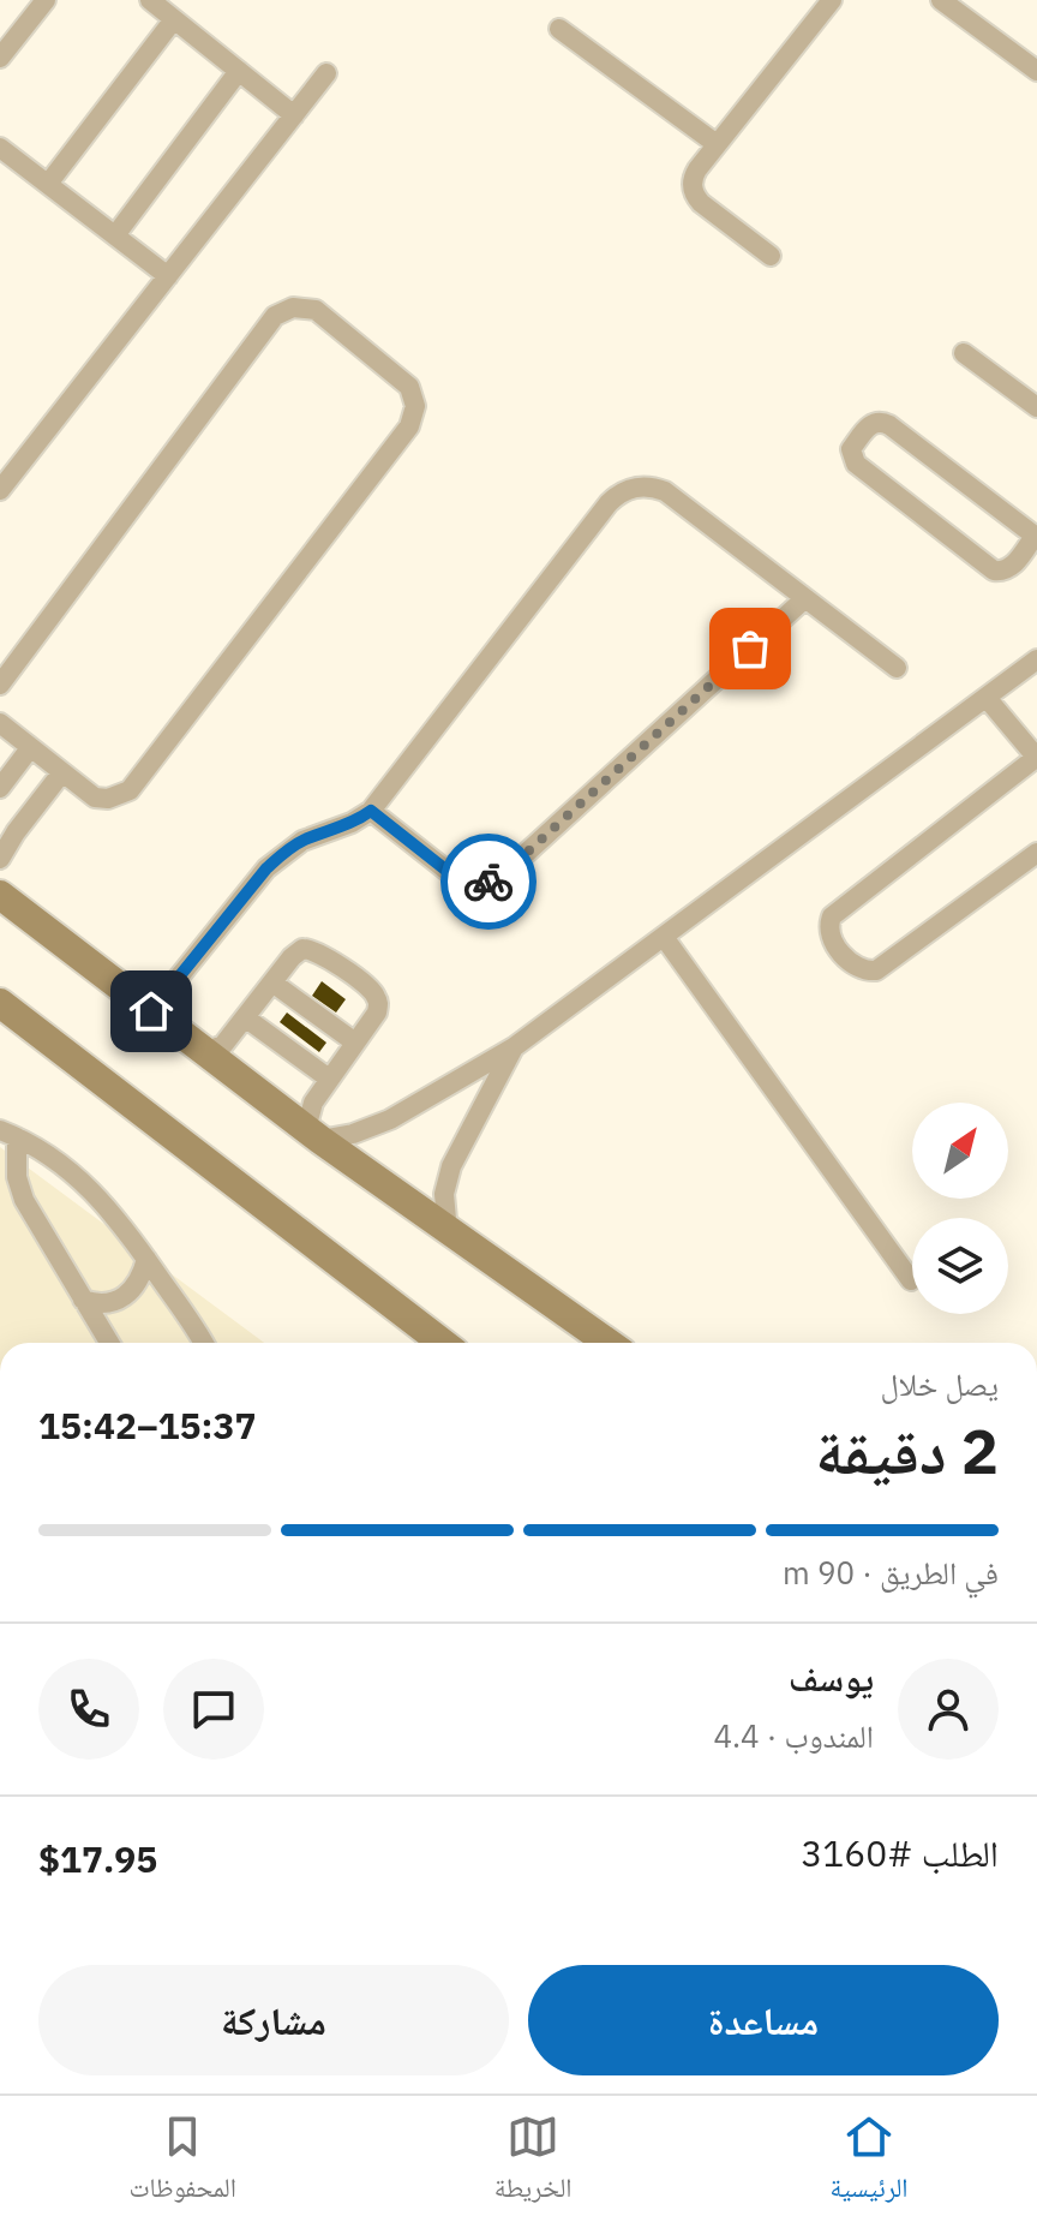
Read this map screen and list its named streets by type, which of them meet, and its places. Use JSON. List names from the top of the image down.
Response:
{
  "north": "top right",
  "page": {
    "heading": ["2 دقيقة", "يصل خلال", "15:37–15:42"],
    "panel": [
      "يوسف",
      "المندوب · 4.4",
      "الطلب #3160",
      "$17.95"
    ],
    "bar": "في الطريق · 90 m",
    "buttons": ["مساعدة", "مشاركة"],
    "tabs": ["الرئيسية", "الخريطة", "المحفوظات"]
  }
}
